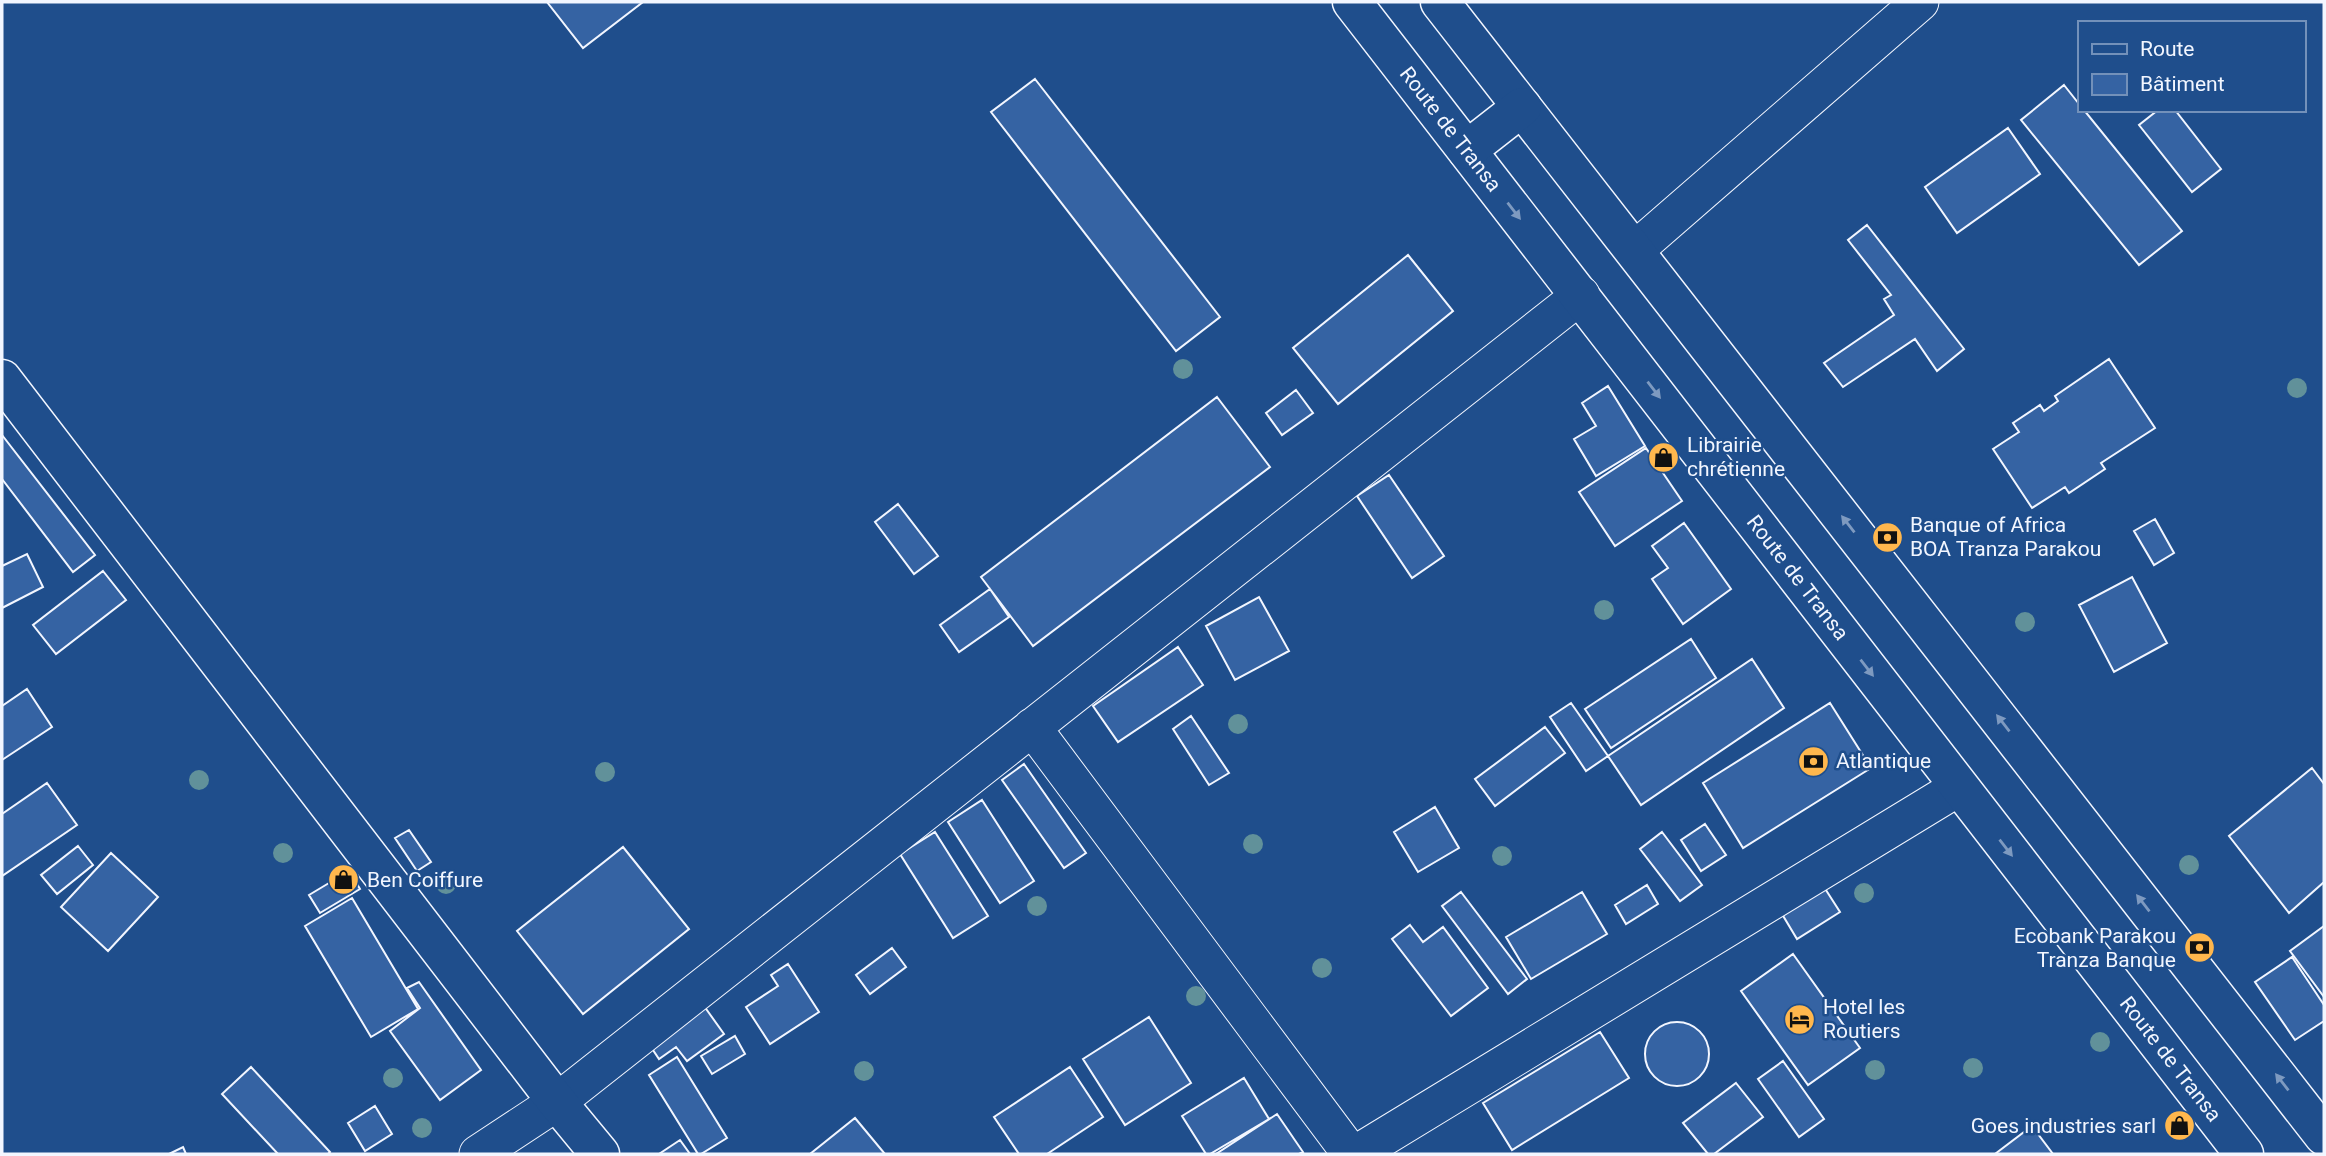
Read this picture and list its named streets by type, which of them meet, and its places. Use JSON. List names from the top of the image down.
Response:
{
  "streets": {
    "main road": ["Route de Transa"]
  },
  "places": {
    "shop": ["Librairie chrétienne", "Ben Coiffure", "Goes industries sarl"],
    "bank": ["Banque of Africa BOA Tranza Parakou", "Atlantique", "Ecobank Parakou Tranza Banque"],
    "hotel": ["Hotel les Routiers"]
  },
  "legend": ["Route", "Bâtiment"]
}
